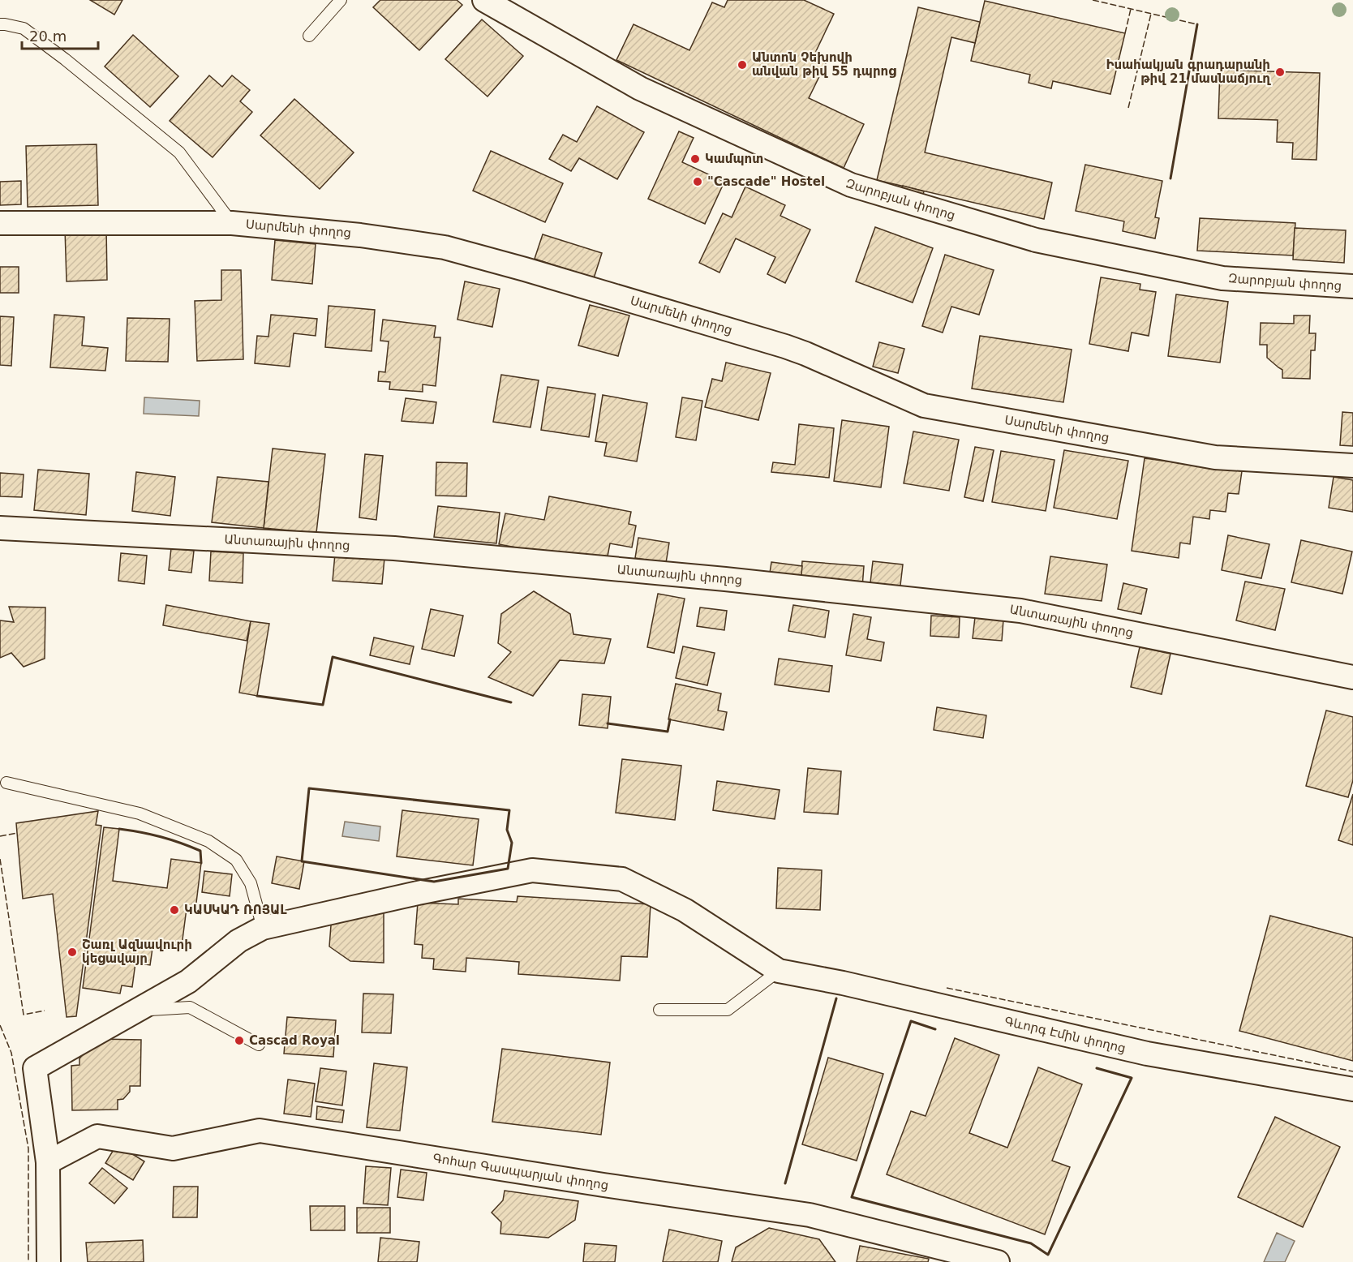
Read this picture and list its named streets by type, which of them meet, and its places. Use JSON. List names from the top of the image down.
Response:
{
  "streets": {
    "street": [
      "Զարոբյան փողոց",
      "Սարմենի փողոց",
      "Անտառային փողոց",
      "Գևորգ Էմին փողոց",
      "Գոհար Գասպարյան փողոց"
    ]
  },
  "places": [
    "Անտոն Չեխովի անվան թիվ 55 դպրոց",
    "Իսահակյան գրադարանի թիվ 21 մասնաճյուղ",
    "Կամպոտ",
    "\"Cascade\" Hostel",
    "ԿԱՍԿԱԴ ՌՈՅԱԼ",
    "Շառլ Ազնավուրի կեցավայր",
    "Cascad Royal"
  ],
  "scale_bar": "20 m"
}
